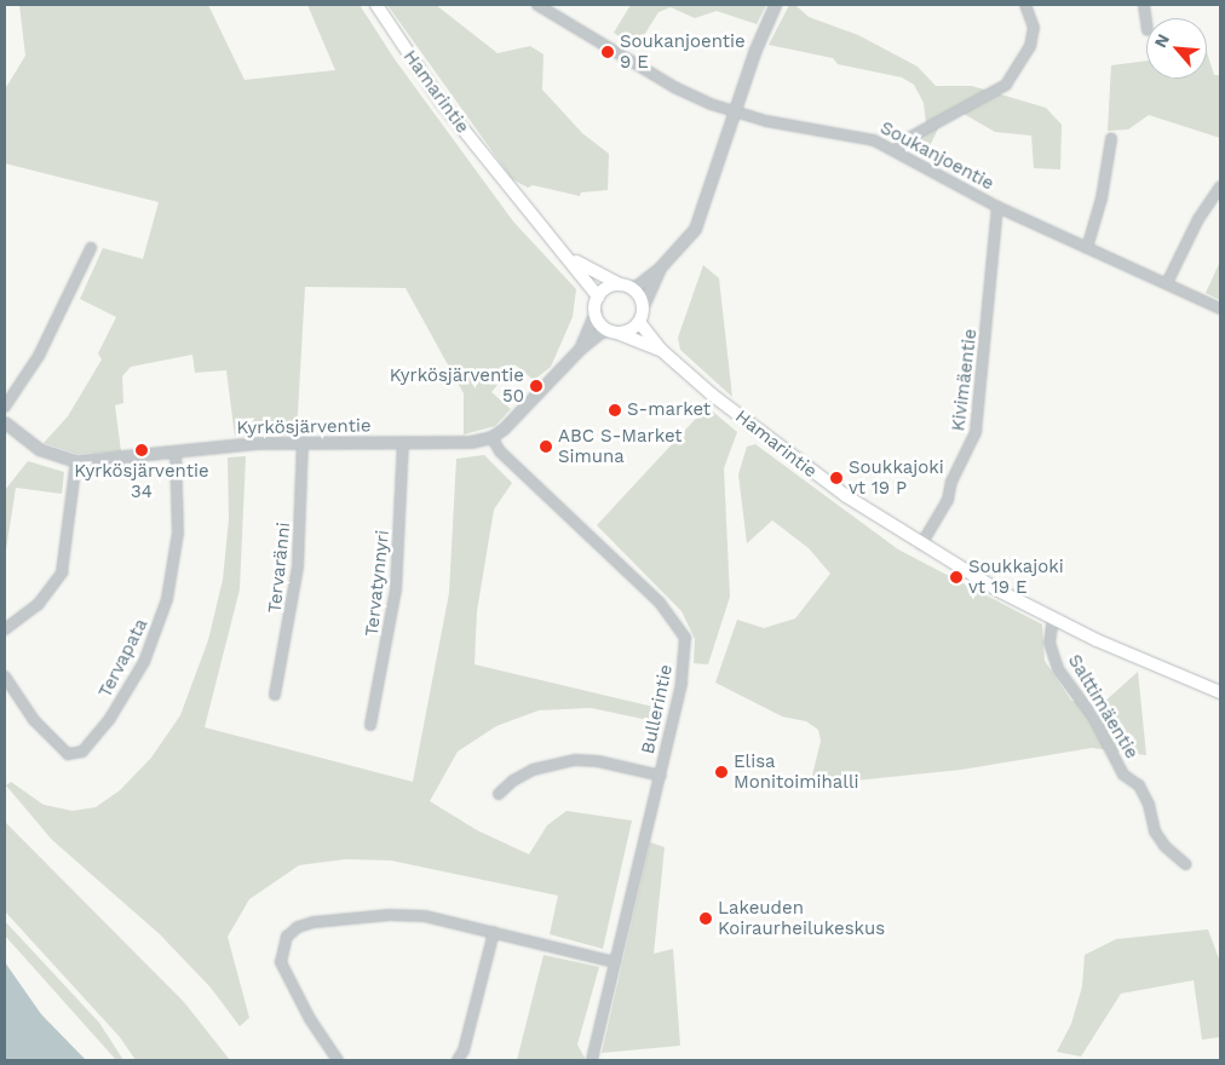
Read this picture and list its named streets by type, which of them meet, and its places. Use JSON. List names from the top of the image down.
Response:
{
  "streets": {
    "main road": ["Hamarintie"],
    "street": [
      "Soukanjoentie",
      "Kivimäentie",
      "Kyrkösjärventie",
      "Tervaränni",
      "Tervatynnyri",
      "Tervapata",
      "Salttimäentie",
      "Bullerintie"
    ]
  },
  "crossings": [
    ["Hamarintie", "Kivimäentie"],
    ["Hamarintie", "Salttimäentie"],
    ["Soukanjoentie", "Kivimäentie"],
    ["Kyrkösjärventie", "Tervaränni"],
    ["Kyrkösjärventie", "Tervatynnyri"],
    ["Kyrkösjärventie", "Tervapata"],
    ["Kyrkösjärventie", "Bullerintie"]
  ],
  "places": [
    "Soukanjoentie 9 E",
    "Kyrkösjärventie 50",
    "S-market",
    "ABC S-Market Simuna",
    "Kyrkösjärventie 34",
    "Soukkajoki vt 19 P",
    "Soukkajoki vt 19 E",
    "Elisa Monitoimihalli",
    "Lakeuden Koiraurheilukeskus"
  ],
  "north": "top left"
}
